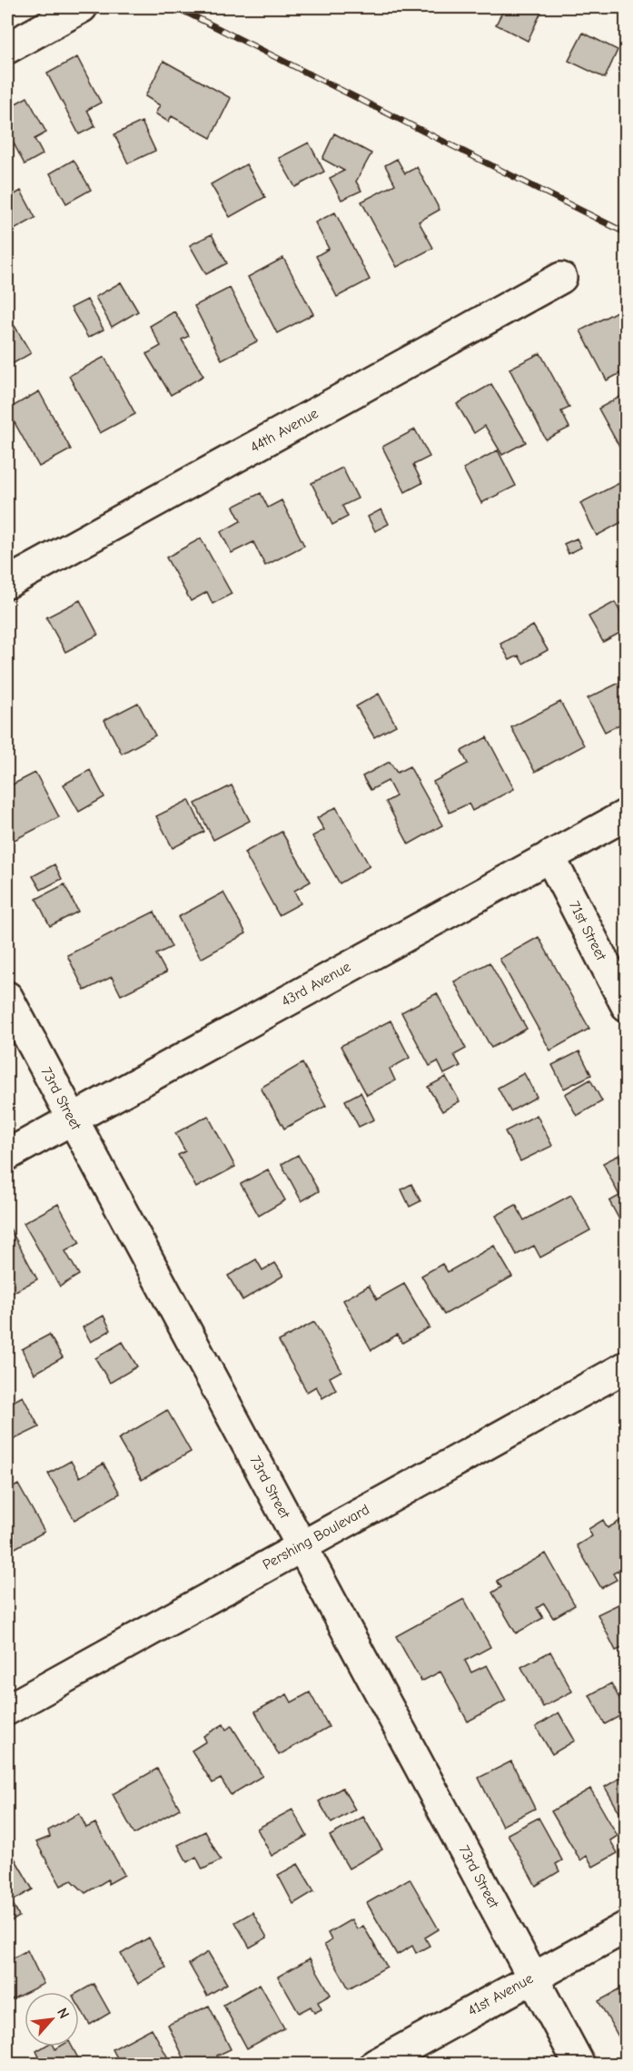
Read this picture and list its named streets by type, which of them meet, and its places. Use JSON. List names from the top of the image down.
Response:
{
  "streets": {
    "street": [
      "44th Avenue",
      "71st Street",
      "43rd Avenue",
      "73rd Street",
      "Pershing Boulevard",
      "41st Avenue"
    ]
  },
  "crossings": [
    ["71st Street", "43rd Avenue"],
    ["43rd Avenue", "73rd Street"],
    ["73rd Street", "Pershing Boulevard"],
    ["73rd Street", "41st Avenue"]
  ],
  "north": "top right"
}
